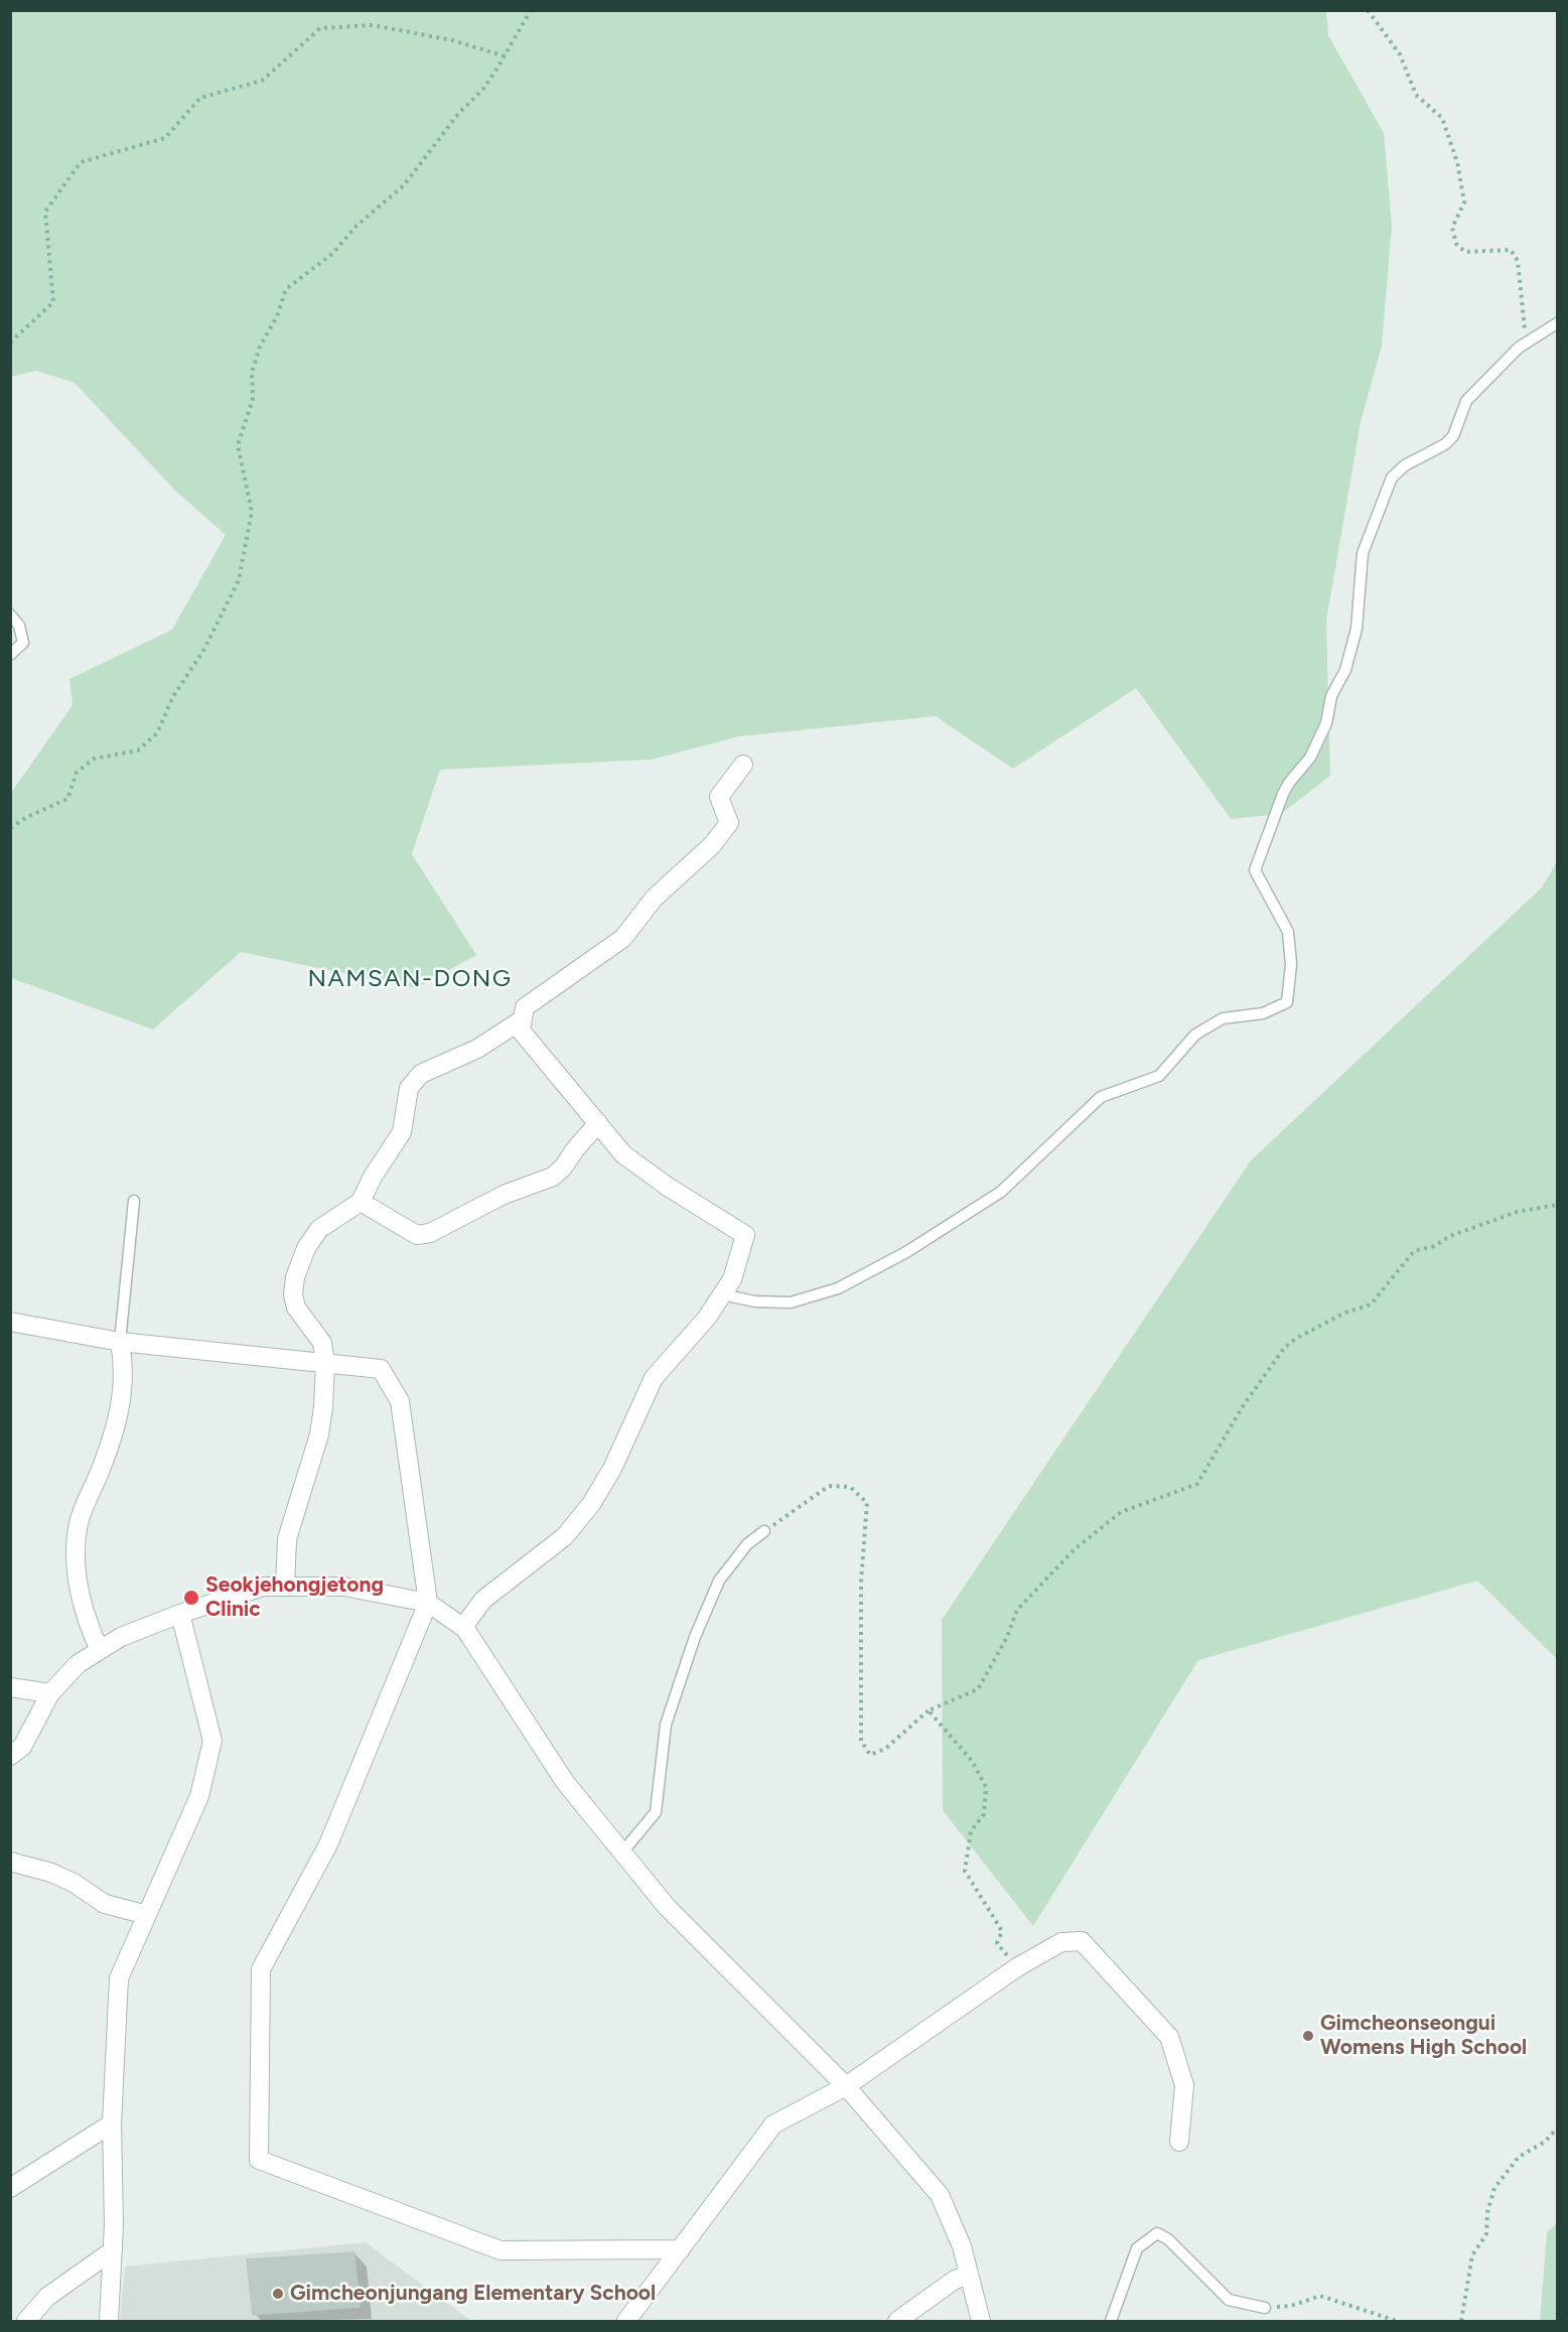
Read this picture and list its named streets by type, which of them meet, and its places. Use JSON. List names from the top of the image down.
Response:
{
  "districts": ["NAMSAN-DONG"],
  "places": ["Seokjehongjetong Clinic", "Gimcheonseongui Womens High School", "Gimcheonjungang Elementary School"]
}
